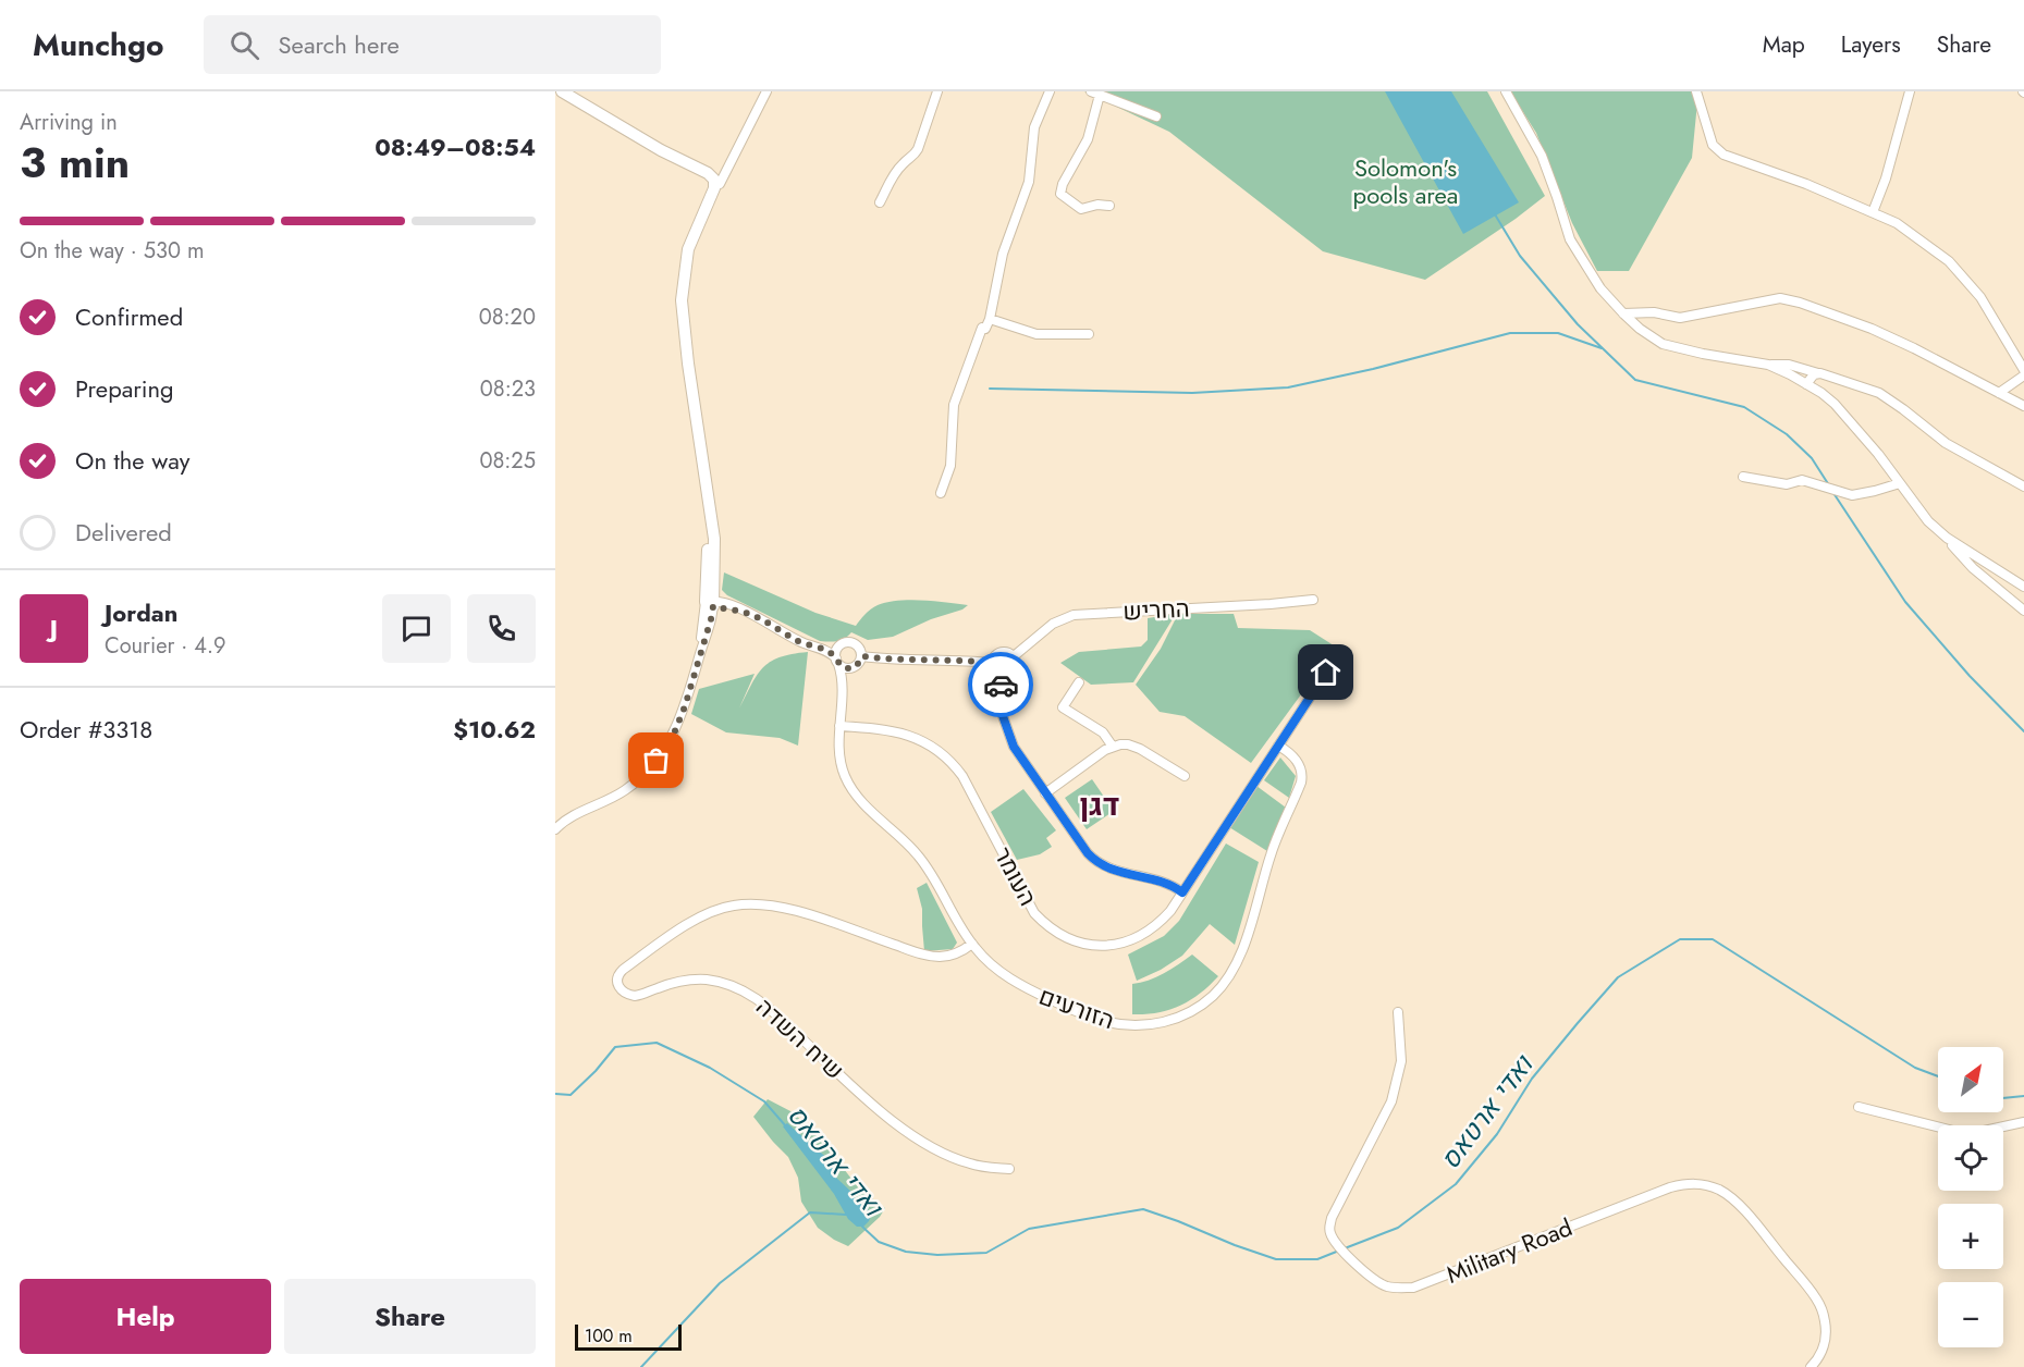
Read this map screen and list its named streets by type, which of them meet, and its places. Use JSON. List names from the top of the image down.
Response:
{
  "streets": {
    "street": [
      "החריש",
      "העומר",
      "הזורעים",
      "שיח השדה",
      "Military Road"
    ]
  },
  "crossings": [
    ["העומר", "הזורעים"],
    ["הזורעים", "שיח השדה"]
  ],
  "districts": ["דגן"],
  "water": ["ואדי ארטאס"],
  "parks": ["Solomon's pools area"],
  "scale_bar": "100 m",
  "north": "top right",
  "page": {
    "header": "Munchgo",
    "search": "Search here",
    "nav": ["Map", "Layers", "Share"],
    "heading": ["3 min", "Arriving in", "08:49–08:54"],
    "panel": [
      "Jordan",
      "Courier · 4.9",
      "Order #3318",
      "$10.62"
    ],
    "bar": "On the way · 530 m",
    "list": [
      ["Confirmed", "08:20"],
      ["Preparing", "08:23"],
      ["On the way", "08:25"],
      "Delivered"
    ],
    "round": "J",
    "map_buttons": ["+", "−"],
    "buttons": ["Help", "Share"],
    "scale": "100 m"
  }
}
